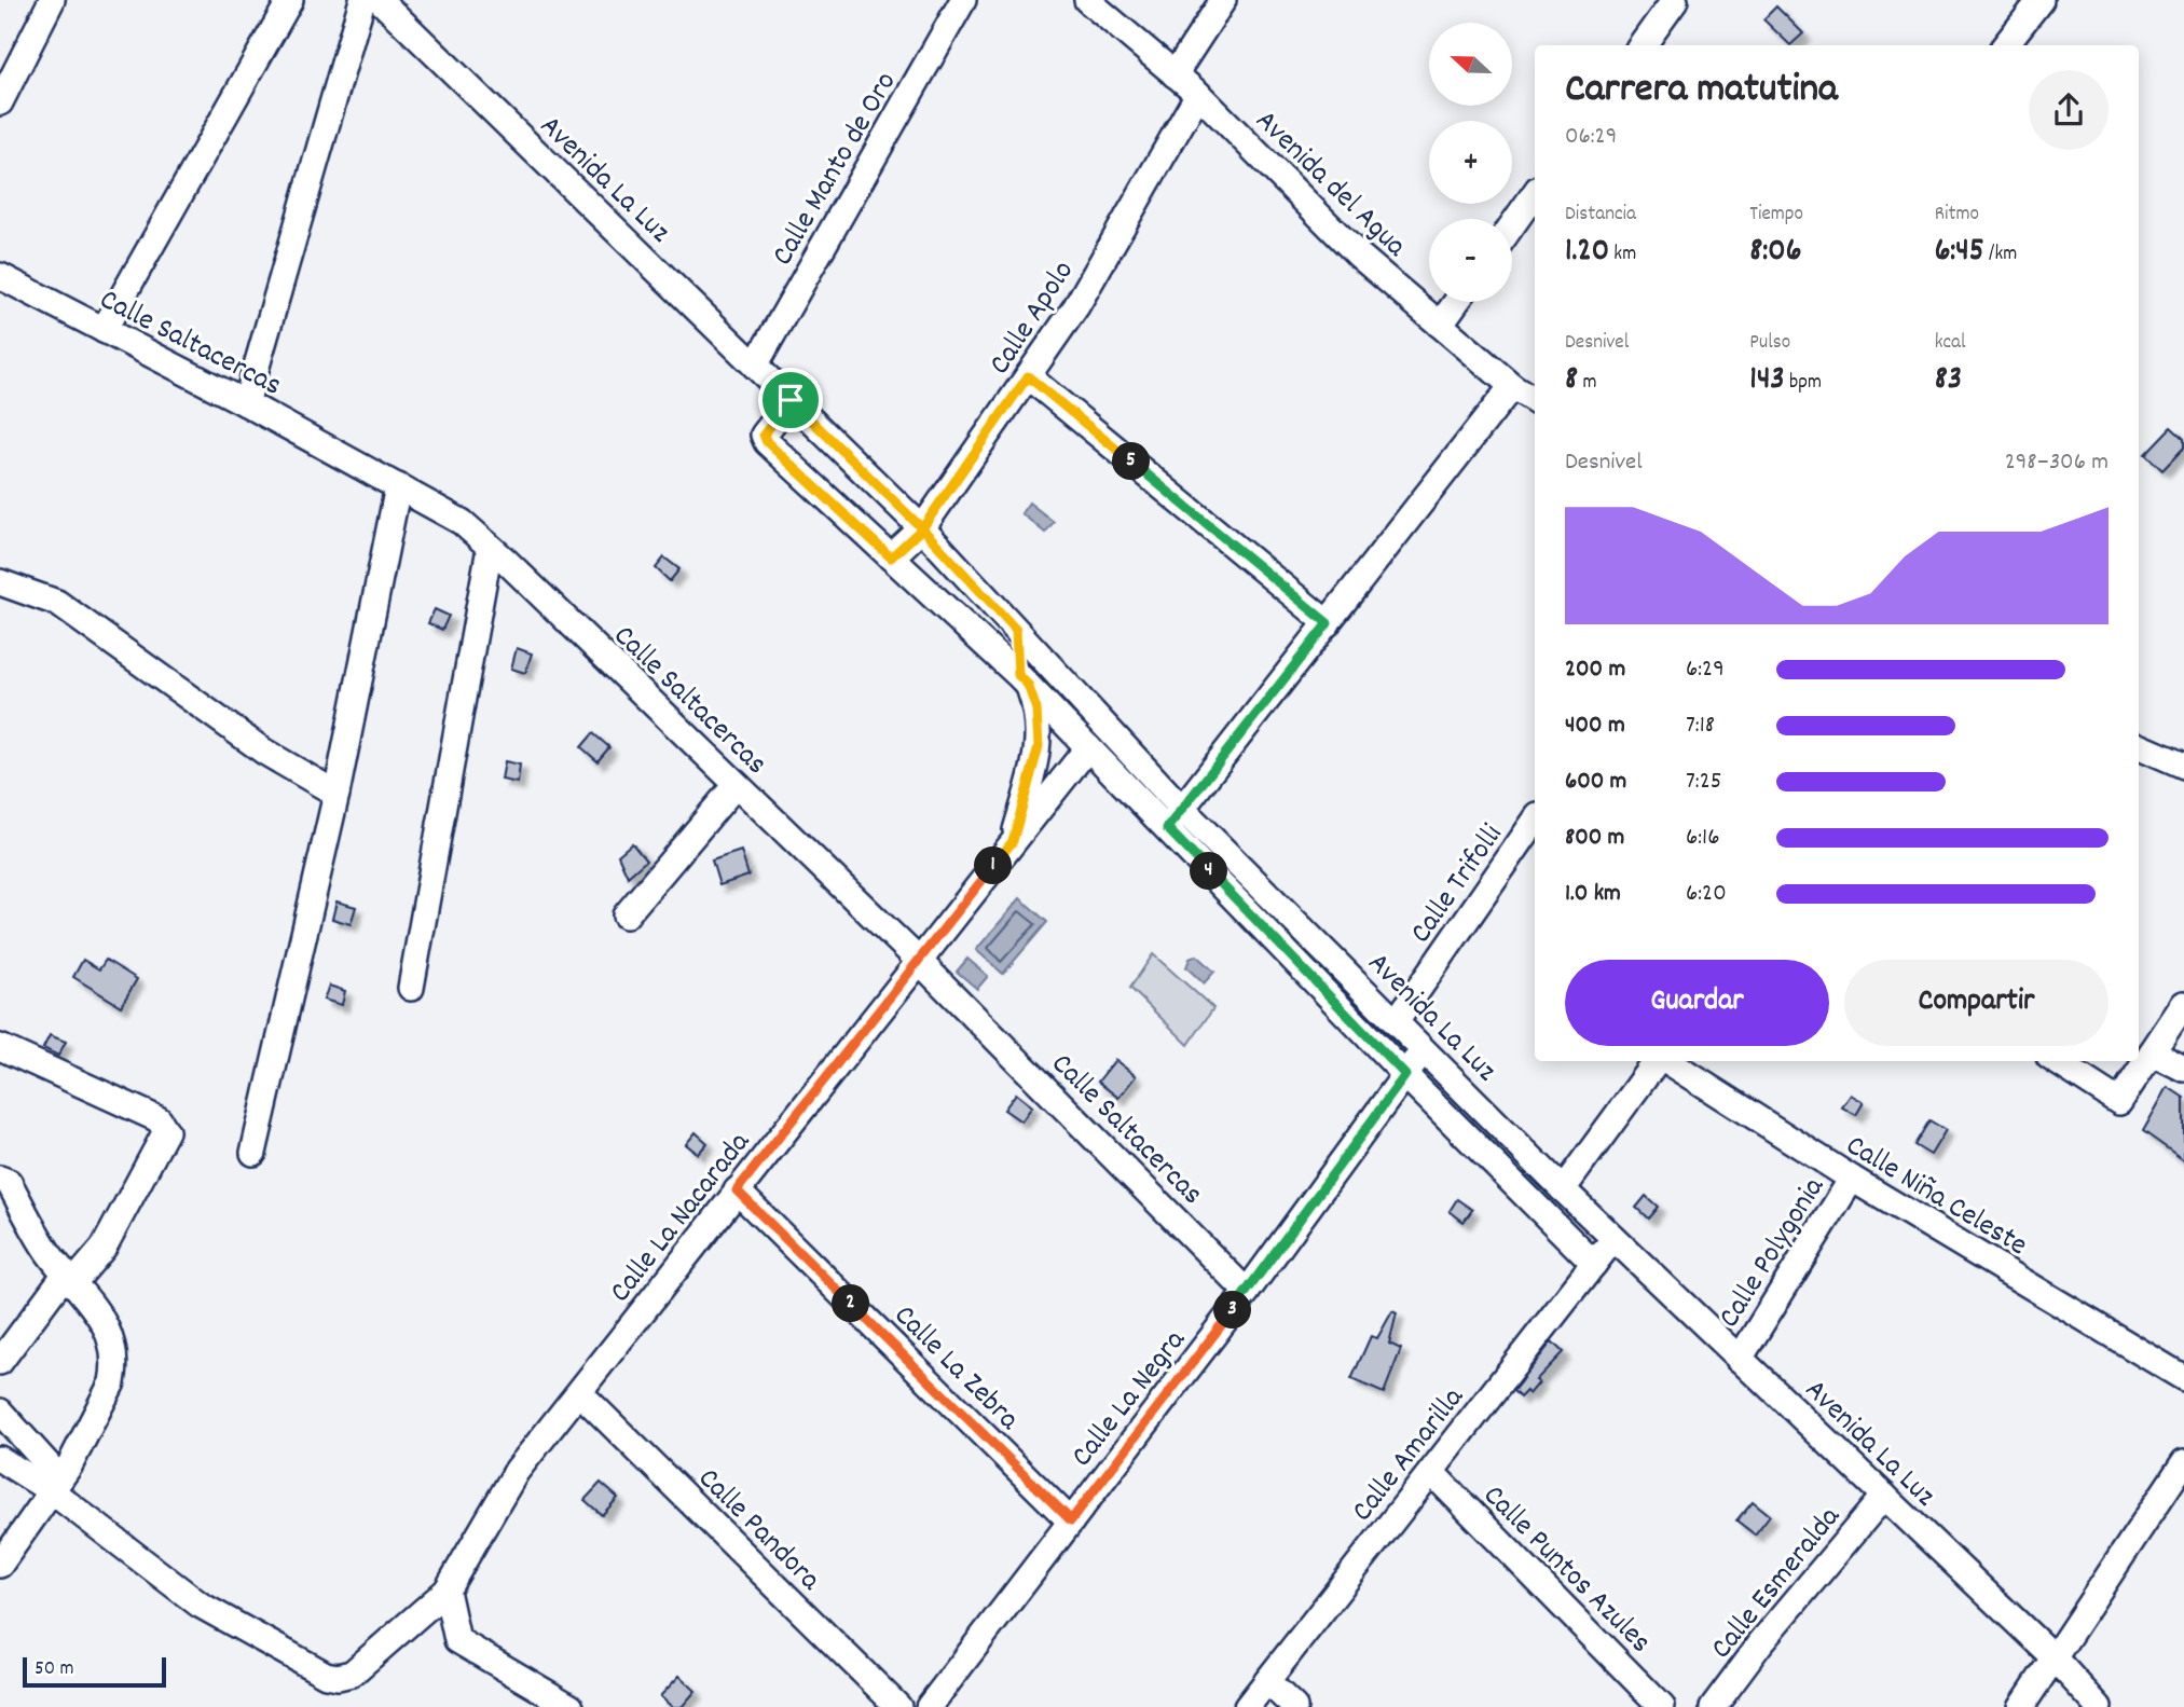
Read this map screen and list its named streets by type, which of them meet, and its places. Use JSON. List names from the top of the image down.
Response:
{
  "streets": {
    "street": [
      "Calle Manto de Oro",
      "Avenida La Luz",
      "Avenida del Agua",
      "Calle Apolo",
      "Calle Saltacercas",
      "Calle Trifolli",
      "Calle Niña Celeste",
      "Calle La Nacarada",
      "Calle Polygonia",
      "Calle La Zebra",
      "Calle La Negra",
      "Calle Amarilla",
      "Calle Pandora",
      "Calle Puntos Azules",
      "Calle Esmeralda"
    ]
  },
  "crossings": [
    ["Calle Manto de Oro", "Avenida La Luz"],
    ["Avenida La Luz", "Calle Apolo"],
    ["Avenida La Luz", "Calle Trifolli"],
    ["Avenida La Luz", "Calle La Nacarada"],
    ["Avenida La Luz", "Calle Polygonia"],
    ["Avenida La Luz", "Calle La Negra"],
    ["Avenida La Luz", "Calle Amarilla"],
    ["Avenida La Luz", "Calle Esmeralda"],
    ["Avenida del Agua", "Calle Apolo"],
    ["Calle Saltacercas", "Calle La Nacarada"],
    ["Calle Saltacercas", "Calle La Negra"],
    ["Calle Niña Celeste", "Calle Polygonia"],
    ["Calle La Nacarada", "Calle La Zebra"],
    ["Calle La Nacarada", "Calle Pandora"],
    ["Calle La Zebra", "Calle La Negra"],
    ["Calle Amarilla", "Calle Puntos Azules"]
  ],
  "scale_bar": "50 m",
  "north": "left",
  "page": {
    "map_buttons": ["+", "−"],
    "heading": ["Carrera matutina", "06:29"],
    "stats": [
      ["Distancia", "1.20 km"],
      ["Tiempo", "8:06"],
      ["Ritmo", "6:45 /km"],
      ["Desnivel", "8 m"],
      ["Pulso", "143 bpm"],
      ["kcal", "83"]
    ],
    "chart": ["Desnivel", "298–306 m"],
    "pins": [
      "5",
      "1",
      "4",
      "2",
      "3"
    ],
    "list": [
      {
        "name": "200 m",
        "note": "6:29"
      },
      {
        "name": "400 m",
        "note": "7:18"
      },
      {
        "name": "600 m",
        "note": "7:25"
      },
      {
        "name": "800 m",
        "note": "6:16"
      },
      {
        "name": "1.0 km",
        "note": "6:20"
      }
    ],
    "buttons": ["Guardar", "Compartir"],
    "scale": "50 m"
  }
}
